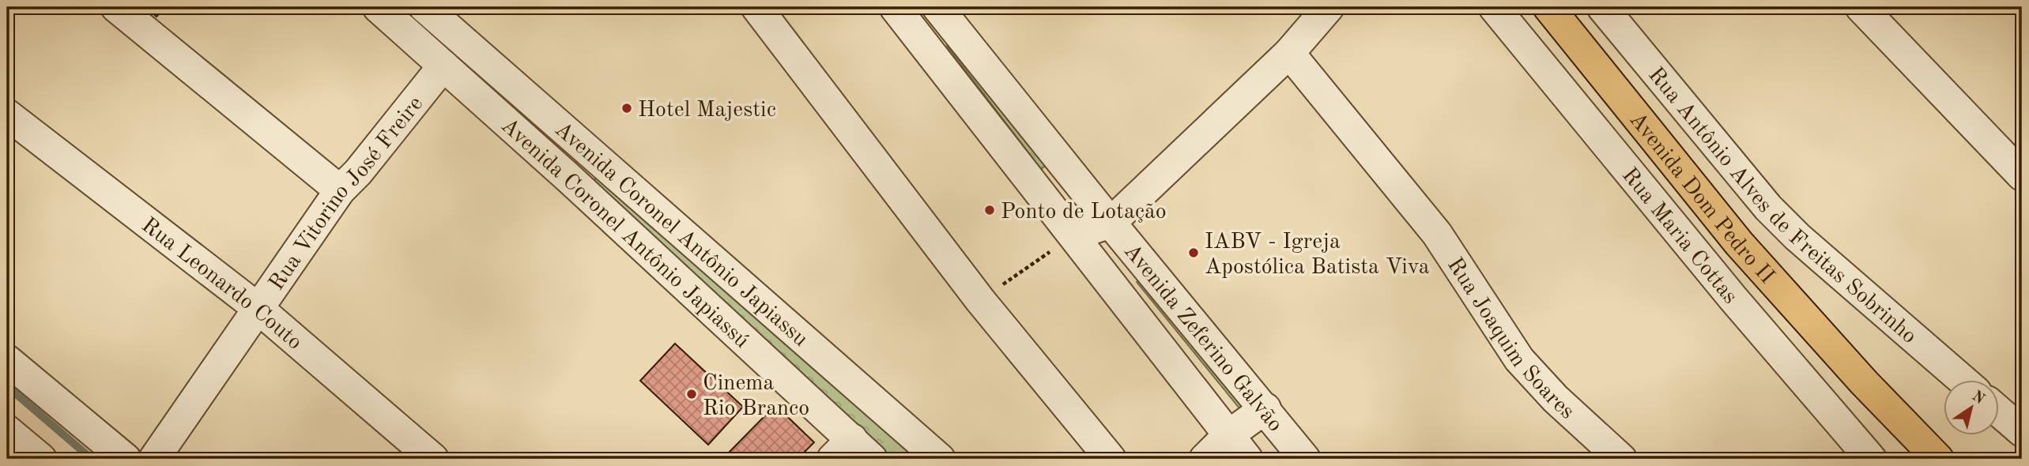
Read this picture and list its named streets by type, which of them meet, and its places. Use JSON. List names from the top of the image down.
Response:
{
  "streets": {
    "main road": ["Avenida Dom Pedro II"],
    "street": [
      "Rua Vitorino José Freire",
      "Rua Antônio Alves de Freitas Sobrinho",
      "Avenida Coronel Antônio Japiassú",
      "Avenida Coronel Antônio Japiassu",
      "Rua Maria Cottas",
      "Rua Leonardo Couto",
      "Avenida Zeferino Galvão",
      "Rua Joaquim Soares"
    ]
  },
  "crossings": [
    ["Rua Vitorino José Freire", "Avenida Coronel Antônio Japiassú"],
    ["Rua Vitorino José Freire", "Rua Leonardo Couto"]
  ],
  "places": [
    "Hotel Majestic",
    "Ponto de Lotação",
    "IABV - Igreja Apostólica Batista Viva",
    "Cinema Rio Branco"
  ],
  "north": "top right"
}
